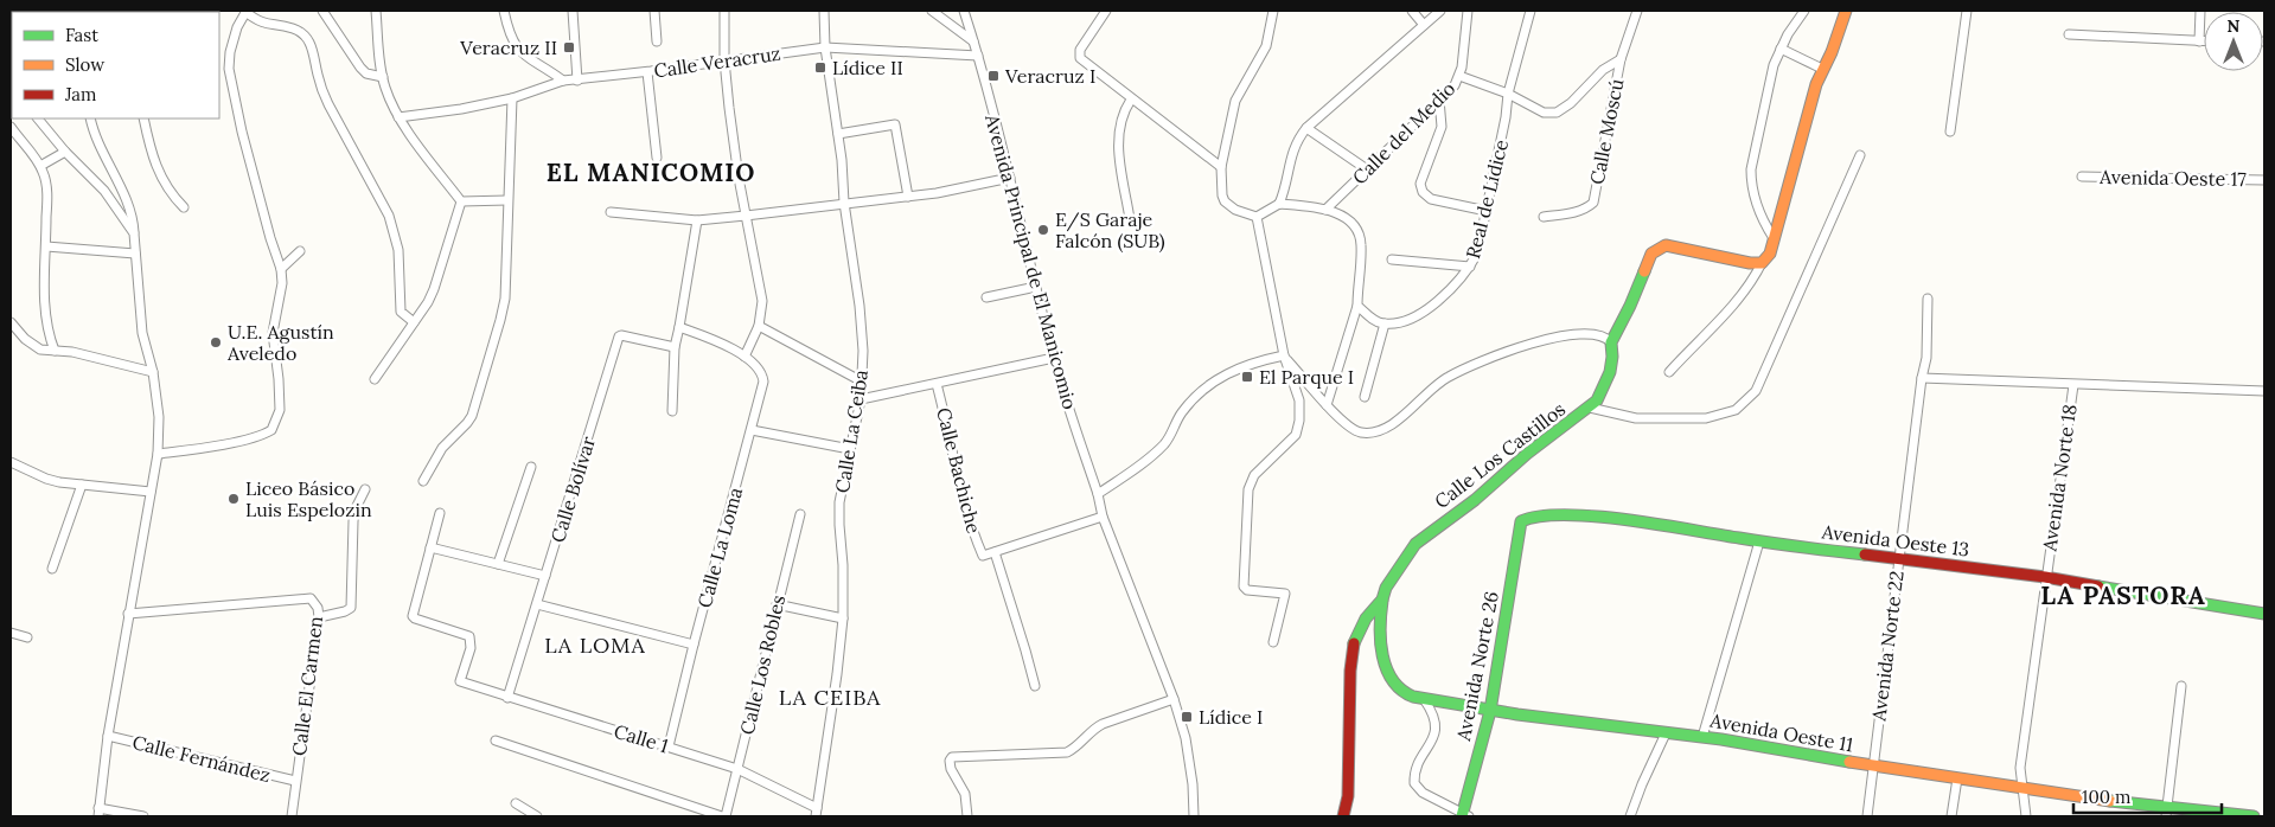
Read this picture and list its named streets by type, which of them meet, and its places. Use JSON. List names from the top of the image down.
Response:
{
  "streets": {
    "street": [
      "Calle Veracruz",
      "Calle Moscú",
      "Calle del Medio",
      "Avenida Oeste 17",
      "Real de Lídice",
      "Avenida Principal de El Manicomio",
      "Calle La Ceiba",
      "Calle Los Castillos",
      "Calle Bachiche",
      "Avenida Norte 18",
      "Calle Bolívar",
      "Avenida Oeste 13",
      "Calle La Loma",
      "Avenida Norte 22",
      "Calle Los Robles",
      "Avenida Norte 26",
      "Calle El Carmen",
      "Avenida Oeste 11",
      "Calle 1",
      "Calle Fernández"
    ]
  },
  "crossings": [
    ["Calle Veracruz", "Avenida Principal de El Manicomio"],
    ["Calle Veracruz", "Calle La Ceiba"],
    ["Calle La Ceiba", "Calle 1"],
    ["Calle Los Castillos", "Avenida Oeste 11"],
    ["Avenida Norte 18", "Avenida Oeste 13"],
    ["Avenida Norte 18", "Avenida Oeste 11"],
    ["Calle Bolívar", "Calle 1"],
    ["Avenida Oeste 13", "Avenida Norte 22"],
    ["Avenida Oeste 13", "Avenida Norte 26"],
    ["Calle La Loma", "Calle 1"],
    ["Avenida Norte 22", "Avenida Oeste 11"],
    ["Calle Los Robles", "Calle 1"],
    ["Avenida Norte 26", "Avenida Oeste 11"],
    ["Calle El Carmen", "Calle Fernández"]
  ],
  "districts": [
    "EL MANICOMIO",
    "LA PASTORA",
    "LA LOMA",
    "LA CEIBA"
  ],
  "places": {
    "transit": [
      "Veracruz II",
      "Lídice II",
      "Veracruz I",
      "El Parque I",
      "Lídice I"
    ],
    "other": ["E/S Garaje Falcón (SUB)", "U.E. Agustín Aveledo", "Liceo Básico Luis Espelozin"]
  },
  "legend": ["Fast", "Slow", "Jam"],
  "scale_bar": "100 m",
  "north": "top"
}
